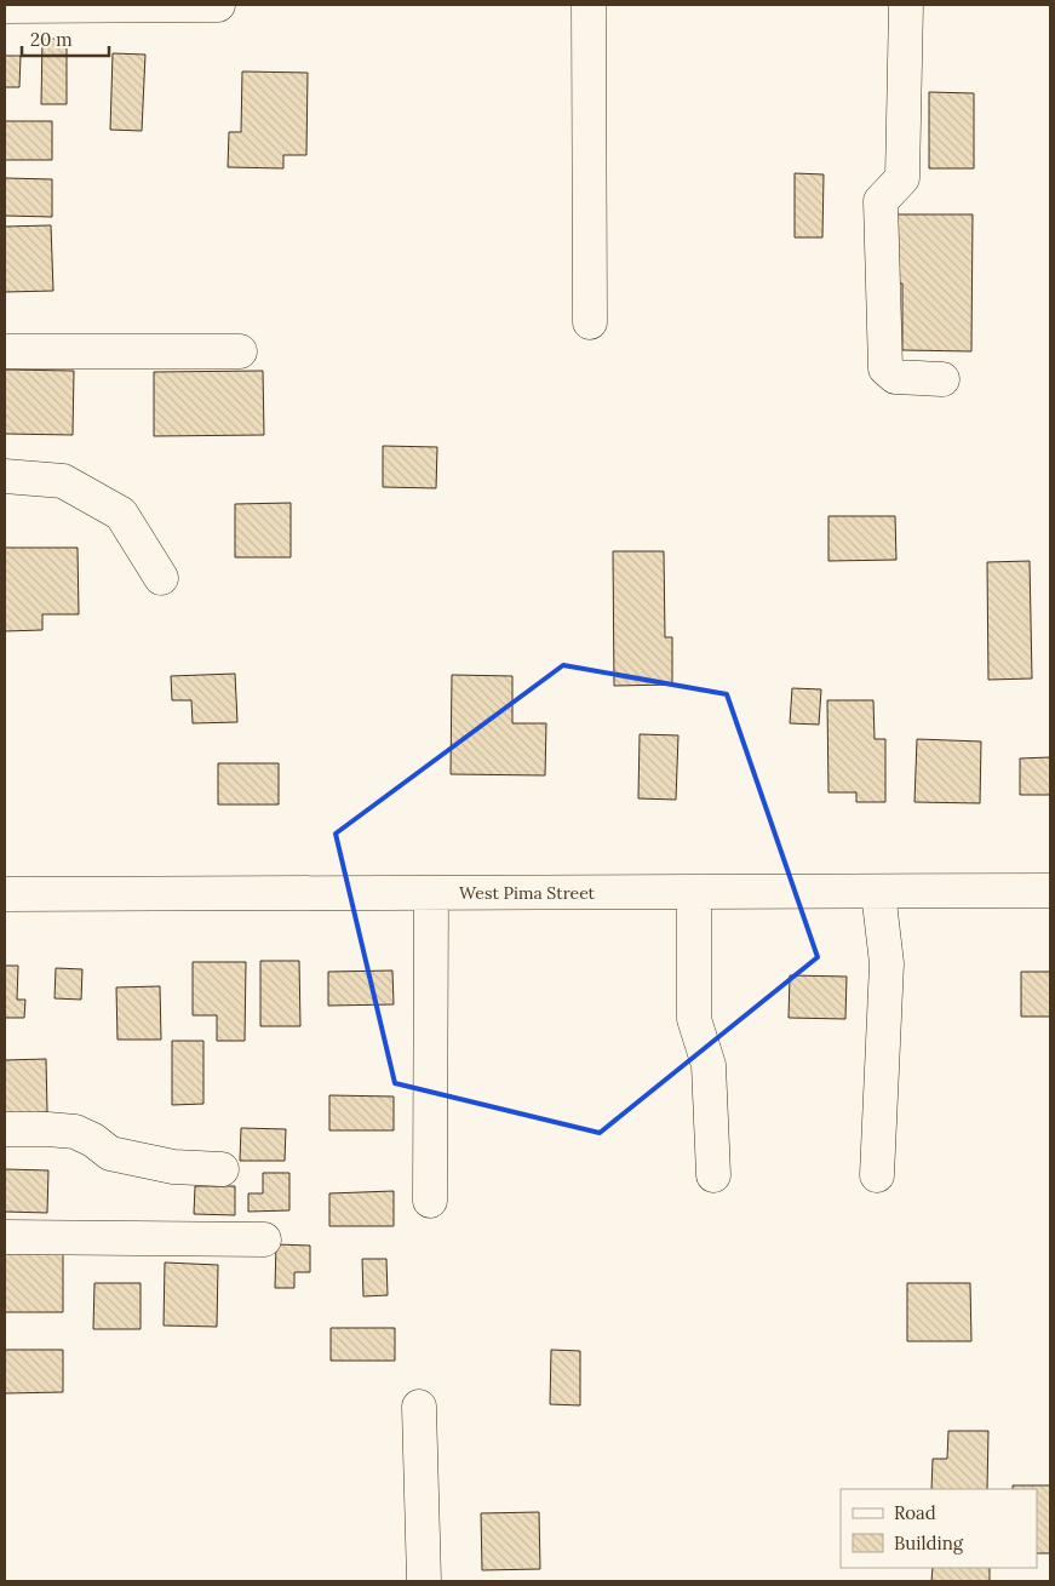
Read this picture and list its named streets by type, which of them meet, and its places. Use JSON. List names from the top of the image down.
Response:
{
  "streets": {
    "street": ["West Pima Street"]
  },
  "legend": ["Road", "Building"],
  "scale_bar": "20 m"
}
